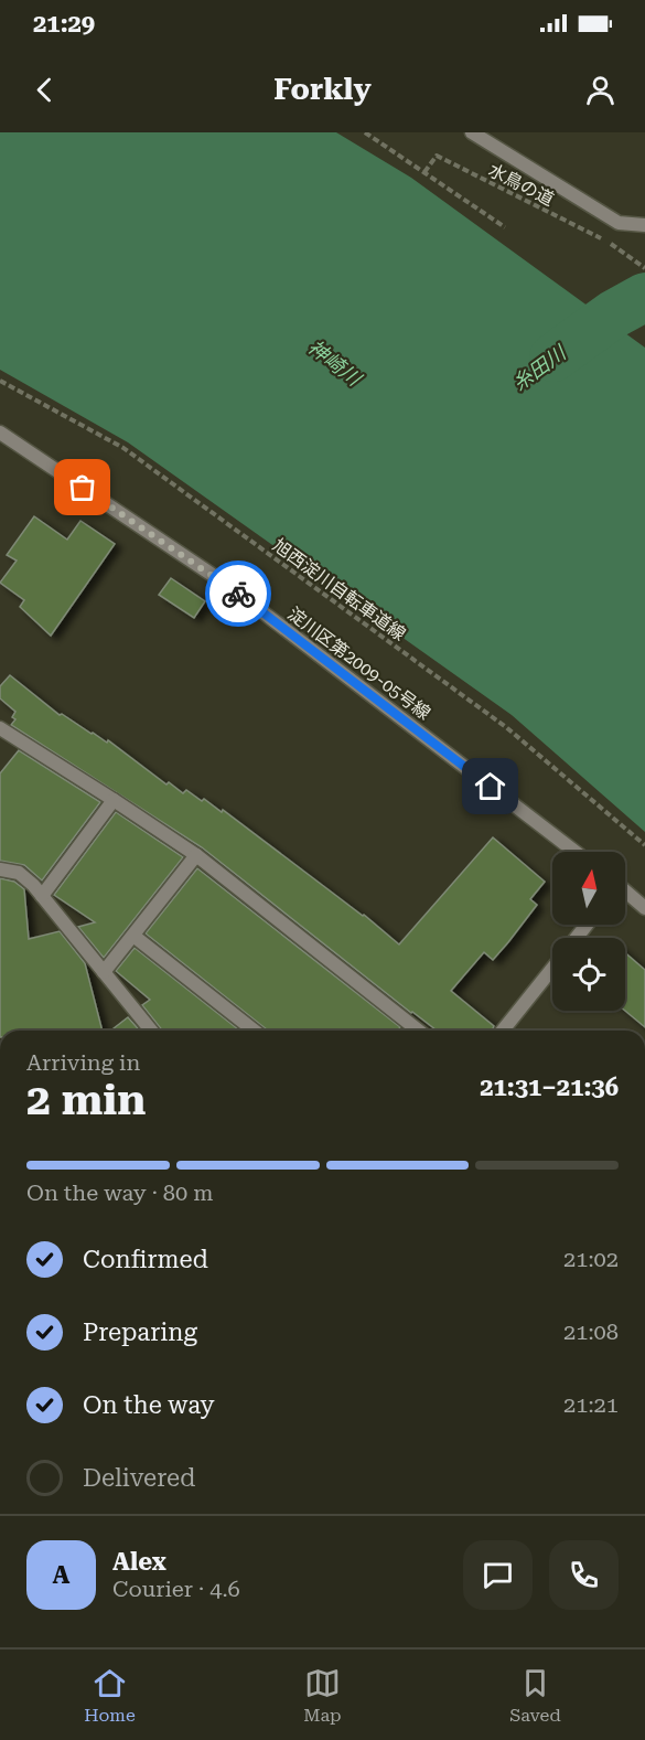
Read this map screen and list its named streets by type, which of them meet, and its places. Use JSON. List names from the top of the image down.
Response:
{
  "streets": {
    "street": ["淀川区第2009-05号線"],
    "path": ["水鳥の道", "旭西淀川自転車道線"]
  },
  "water": ["神崎川", "糸田川"],
  "north": "top",
  "page": {
    "status": "21:29",
    "header": "Forkly",
    "heading": ["2 min", "Arriving in", "21:31–21:36"],
    "panel": ["Alex", "Courier · 4.6"],
    "bar": "On the way · 80 m",
    "list": [
      ["Confirmed", "21:02"],
      ["Preparing", "21:08"],
      ["On the way", "21:21"],
      "Delivered"
    ],
    "round": "A",
    "tabs": ["Home", "Map", "Saved"]
  }
}
